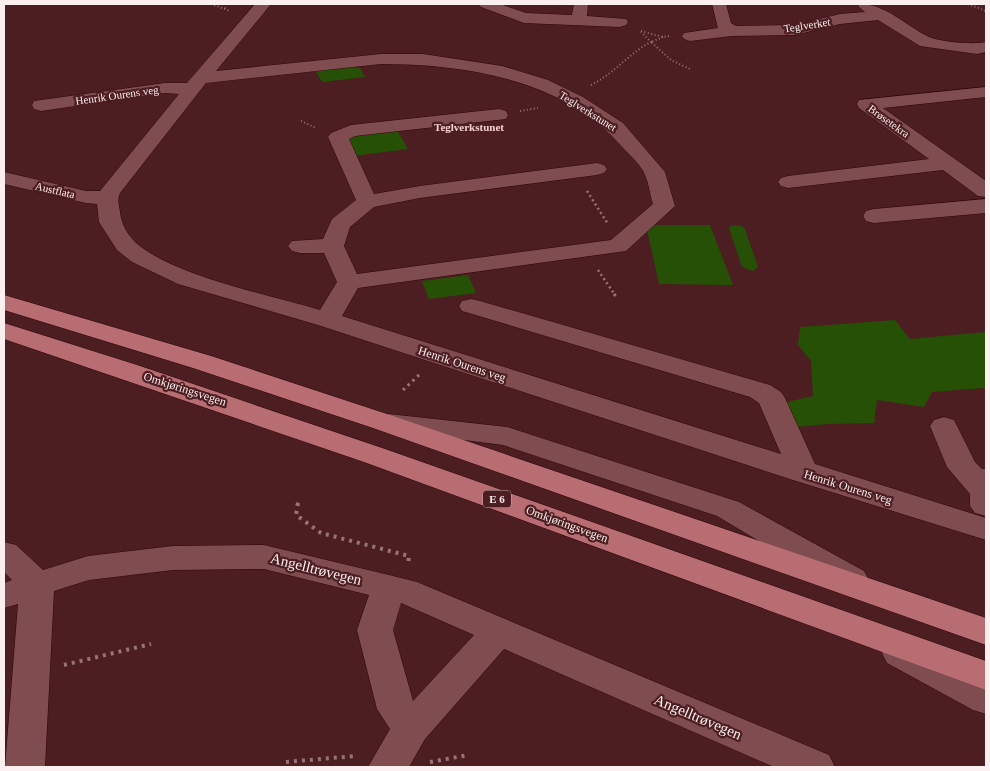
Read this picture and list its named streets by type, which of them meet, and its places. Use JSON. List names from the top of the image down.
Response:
{
  "streets": {
    "highway": ["Omkjøringsvegen", "E 6"],
    "street": [
      "Teglverket",
      "Henrik Ourens veg",
      "Teglverkstunet",
      "Brøsetekra",
      "Austflata",
      "Angelltrøvegen"
    ]
  },
  "crossings": [
    ["Henrik Ourens veg", "Teglverkstunet"],
    ["Henrik Ourens veg", "Austflata"]
  ],
  "districts": ["Teglverkstunet"]
}
